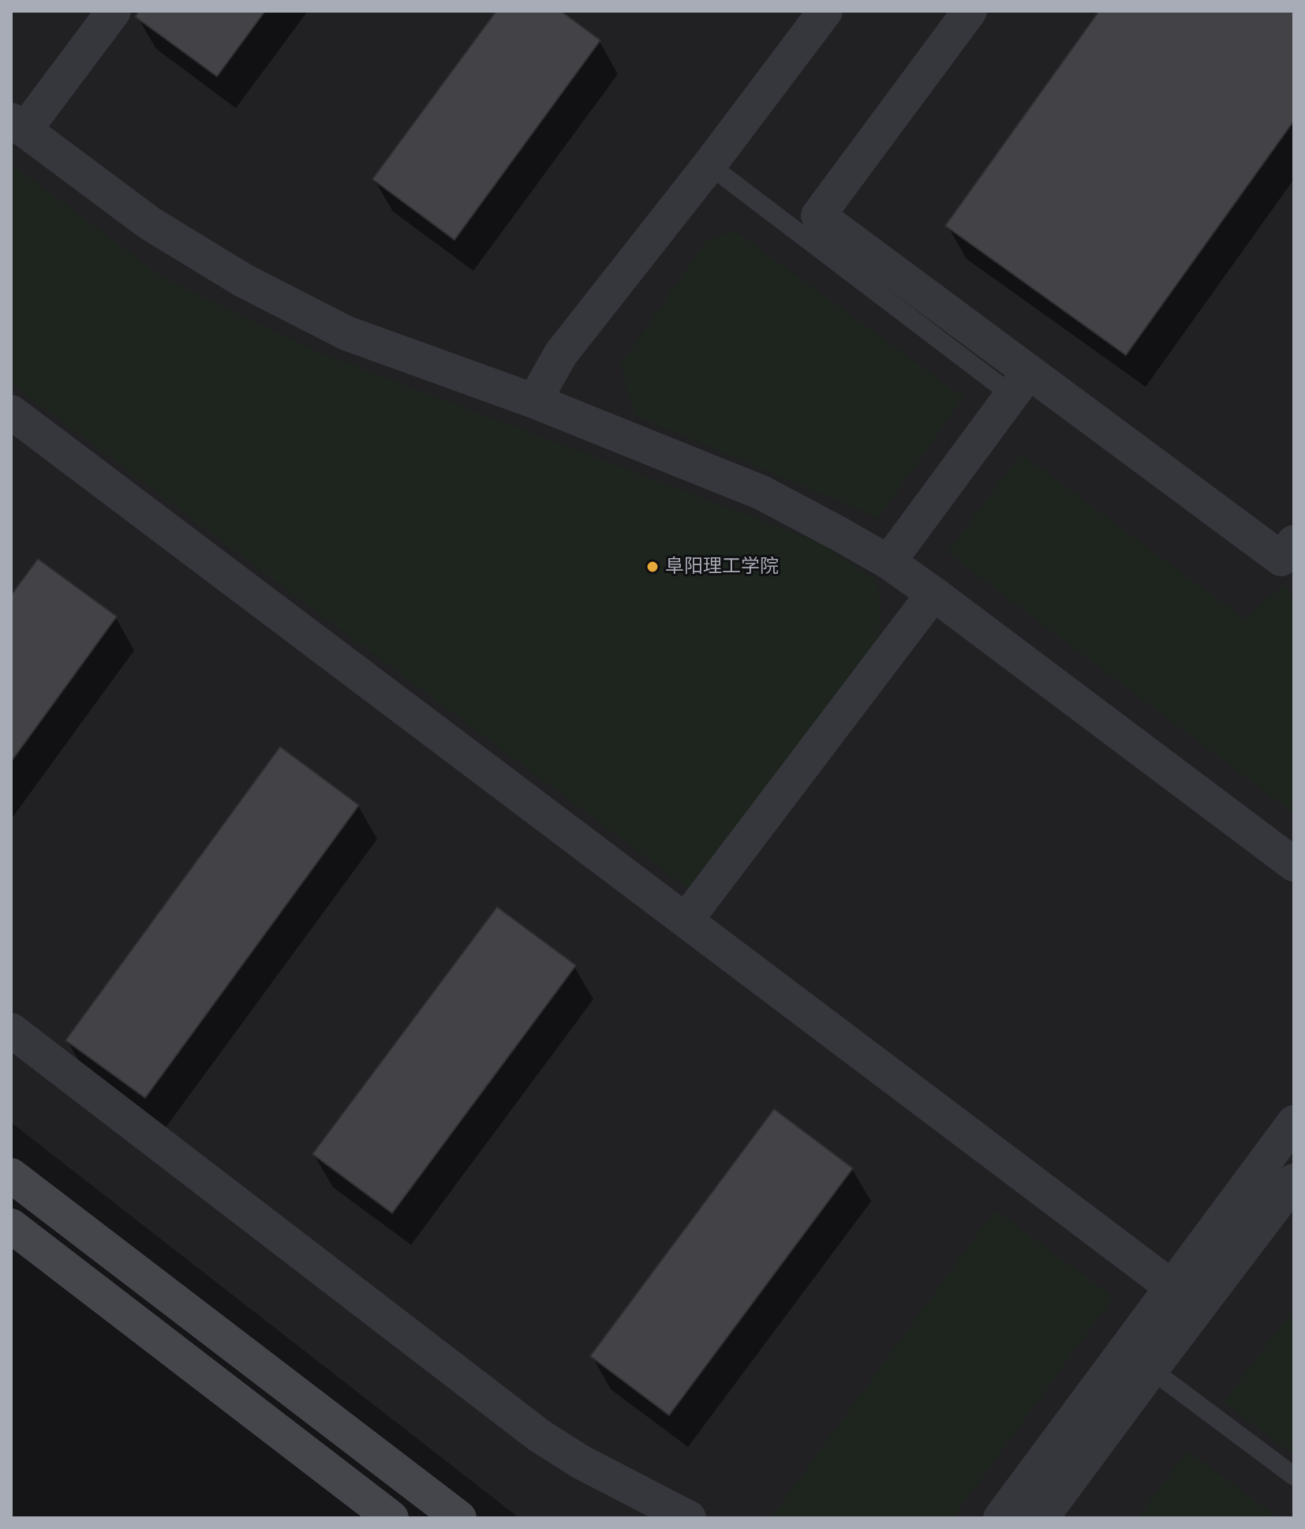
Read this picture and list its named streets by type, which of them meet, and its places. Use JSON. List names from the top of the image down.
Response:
{
  "places": ["阜阳理工学院"]
}
